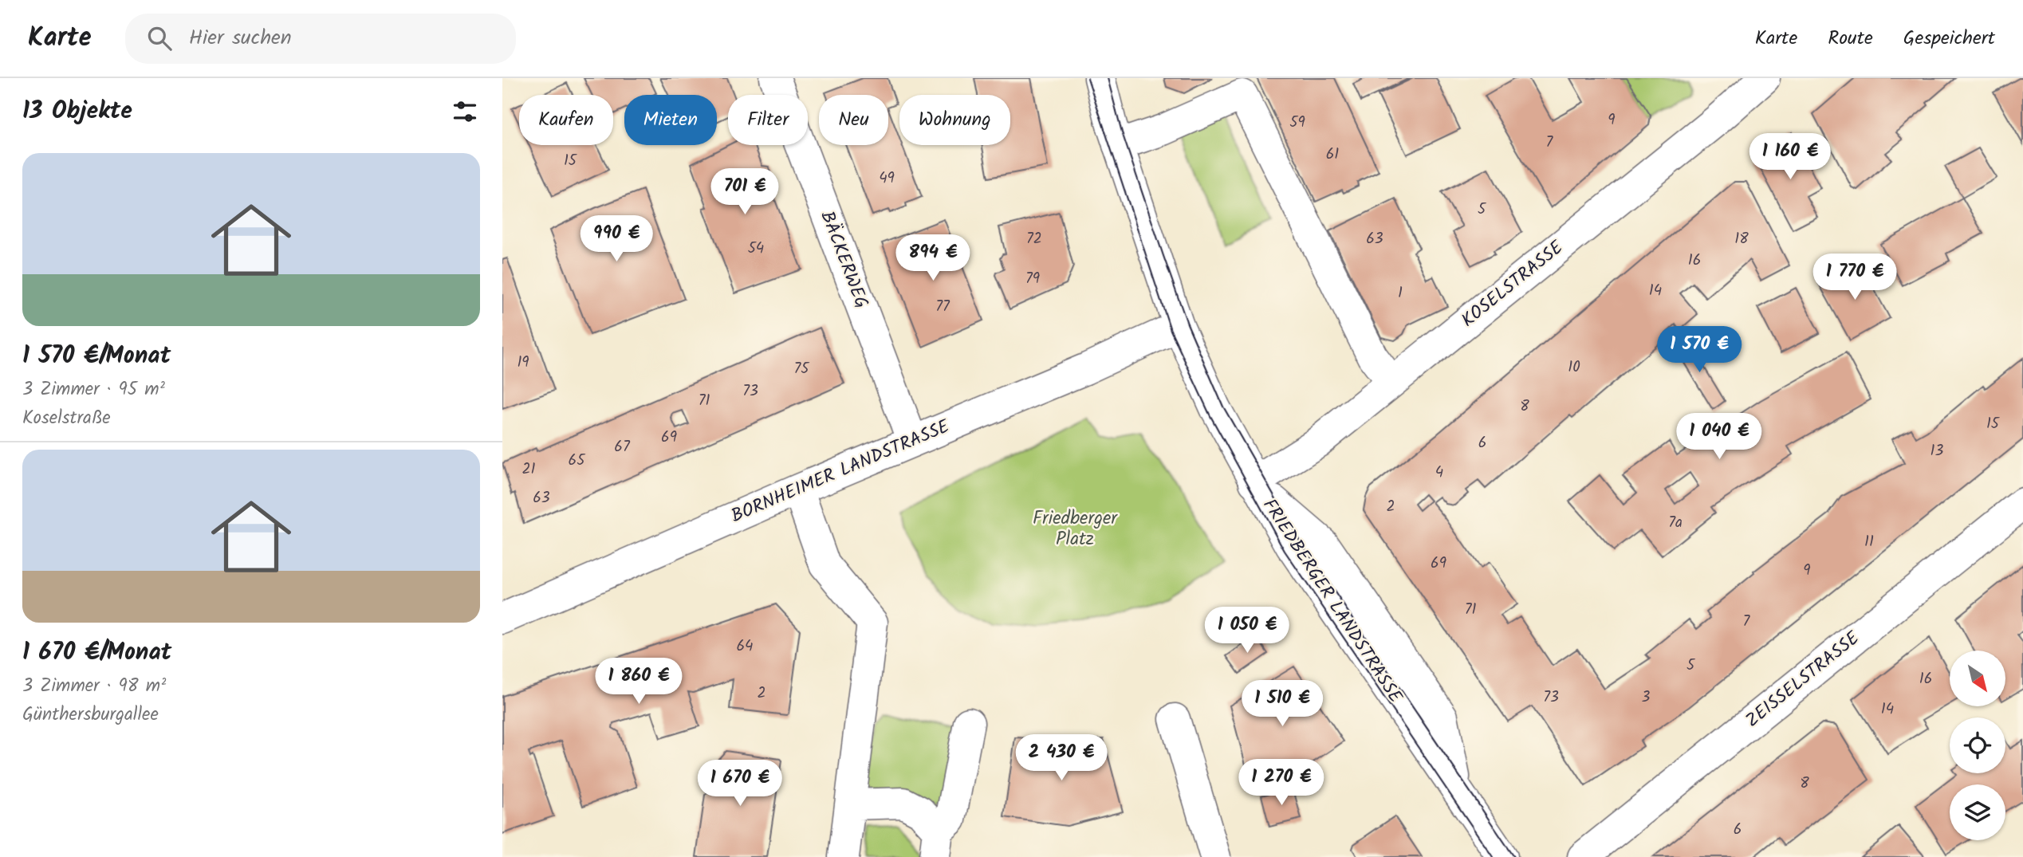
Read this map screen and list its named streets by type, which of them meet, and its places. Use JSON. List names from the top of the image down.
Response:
{
  "streets": {
    "street": [
      "BÄCKERWEG",
      "KOSELSTRASSE",
      "BORNHEIMER LANDSTRASSE",
      "FRIEDBERGER LANDSTRASSE",
      "ZEISSELSTRASSE"
    ]
  },
  "crossings": [
    ["BÄCKERWEG", "BORNHEIMER LANDSTRASSE"],
    ["KOSELSTRASSE", "FRIEDBERGER LANDSTRASSE"],
    ["BORNHEIMER LANDSTRASSE", "FRIEDBERGER LANDSTRASSE"]
  ],
  "parks": ["Friedberger Platz"],
  "house_numbers": [
    "9",
    "59",
    "7",
    "61",
    "15",
    "49",
    "5",
    "72",
    "63",
    "18",
    "54",
    "16",
    "79",
    "14",
    "1",
    "77",
    "19",
    "10",
    "75",
    "73",
    "71",
    "8",
    "15",
    "69",
    "6",
    "67",
    "13",
    "65",
    "21",
    "4",
    "63",
    "2",
    "7a",
    "11",
    "69",
    "9",
    "71",
    "7",
    "64",
    "5",
    "16",
    "2",
    "73",
    "3",
    "14",
    "8",
    "6"
  ],
  "north": "bottom right",
  "page": {
    "header": "Karte",
    "search": "Hier suchen",
    "nav": ["Karte", "Route", "Gespeichert"],
    "heading": "13 Objekte",
    "chip": [
      "Kaufen",
      "Mieten",
      "Filter",
      "Neu",
      "Wohnung"
    ],
    "price": [
      "1 160 €",
      "701 €",
      "990 €",
      "894 €",
      "1 770 €",
      "1 570 €",
      "1 040 €",
      "1 050 €",
      "1 860 €",
      "1 510 €",
      "2 430 €",
      "1 270 €",
      "1 670 €"
    ],
    "list": [
      {
        "name": "1 570 €/Monat",
        "note": "3 Zimmer · 95 m² · Koselstraße"
      },
      {
        "name": "1 670 €/Monat",
        "note": "3 Zimmer · 98 m² · Günthersburgallee"
      }
    ]
  }
}
